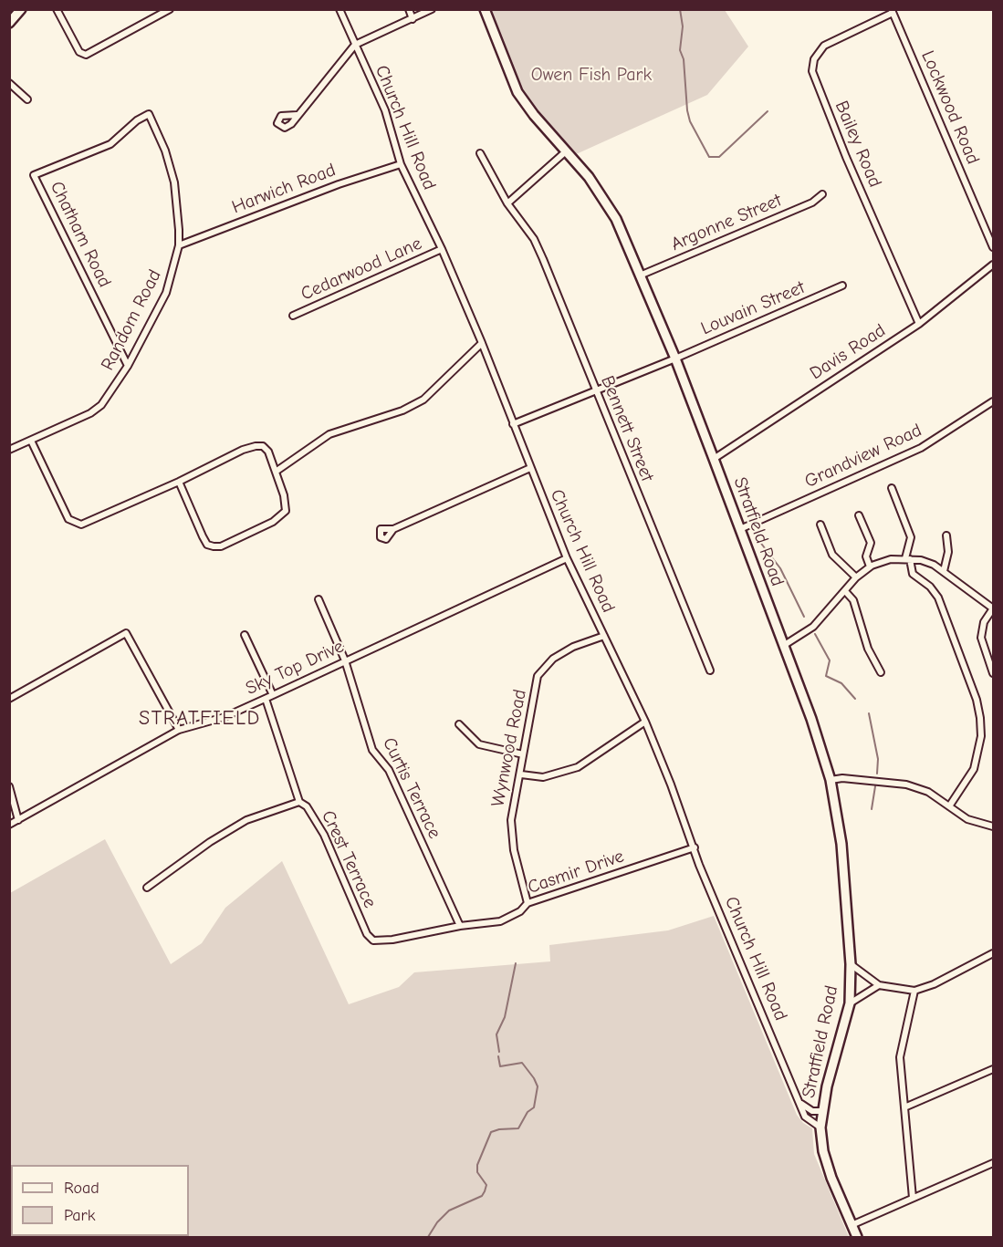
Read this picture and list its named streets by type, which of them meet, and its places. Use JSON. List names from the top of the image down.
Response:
{
  "streets": {
    "main road": ["Stratfield Road"],
    "street": [
      "Lockwood Road",
      "Church Hill Road",
      "Bailey Road",
      "Harwich Road",
      "Argonne Street",
      "Chatham Road",
      "Cedarwood Lane",
      "Louvain Street",
      "Random Road",
      "Davis Road",
      "Bennett Street",
      "Grandview Road",
      "Sky Top Drive",
      "Wynwood Road",
      "Curtis Terrace",
      "Crest Terrace",
      "Casmir Drive"
    ]
  },
  "crossings": [
    ["Lockwood Road", "Bailey Road"],
    ["Church Hill Road", "Harwich Road"],
    ["Church Hill Road", "Cedarwood Lane"],
    ["Church Hill Road", "Louvain Street"],
    ["Church Hill Road", "Stratfield Road"],
    ["Church Hill Road", "Sky Top Drive"],
    ["Church Hill Road", "Wynwood Road"],
    ["Church Hill Road", "Casmir Drive"],
    ["Bailey Road", "Davis Road"],
    ["Harwich Road", "Random Road"],
    ["Argonne Street", "Stratfield Road"],
    ["Chatham Road", "Random Road"],
    ["Louvain Street", "Bennett Street"],
    ["Louvain Street", "Stratfield Road"],
    ["Davis Road", "Stratfield Road"],
    ["Grandview Road", "Stratfield Road"],
    ["Sky Top Drive", "Curtis Terrace"],
    ["Sky Top Drive", "Crest Terrace"],
    ["Wynwood Road", "Casmir Drive"],
    ["Curtis Terrace", "Casmir Drive"],
    ["Crest Terrace", "Casmir Drive"]
  ],
  "districts": ["STRATFIELD"],
  "parks": ["Owen Fish Park"],
  "legend": ["Road", "Park"]
}
